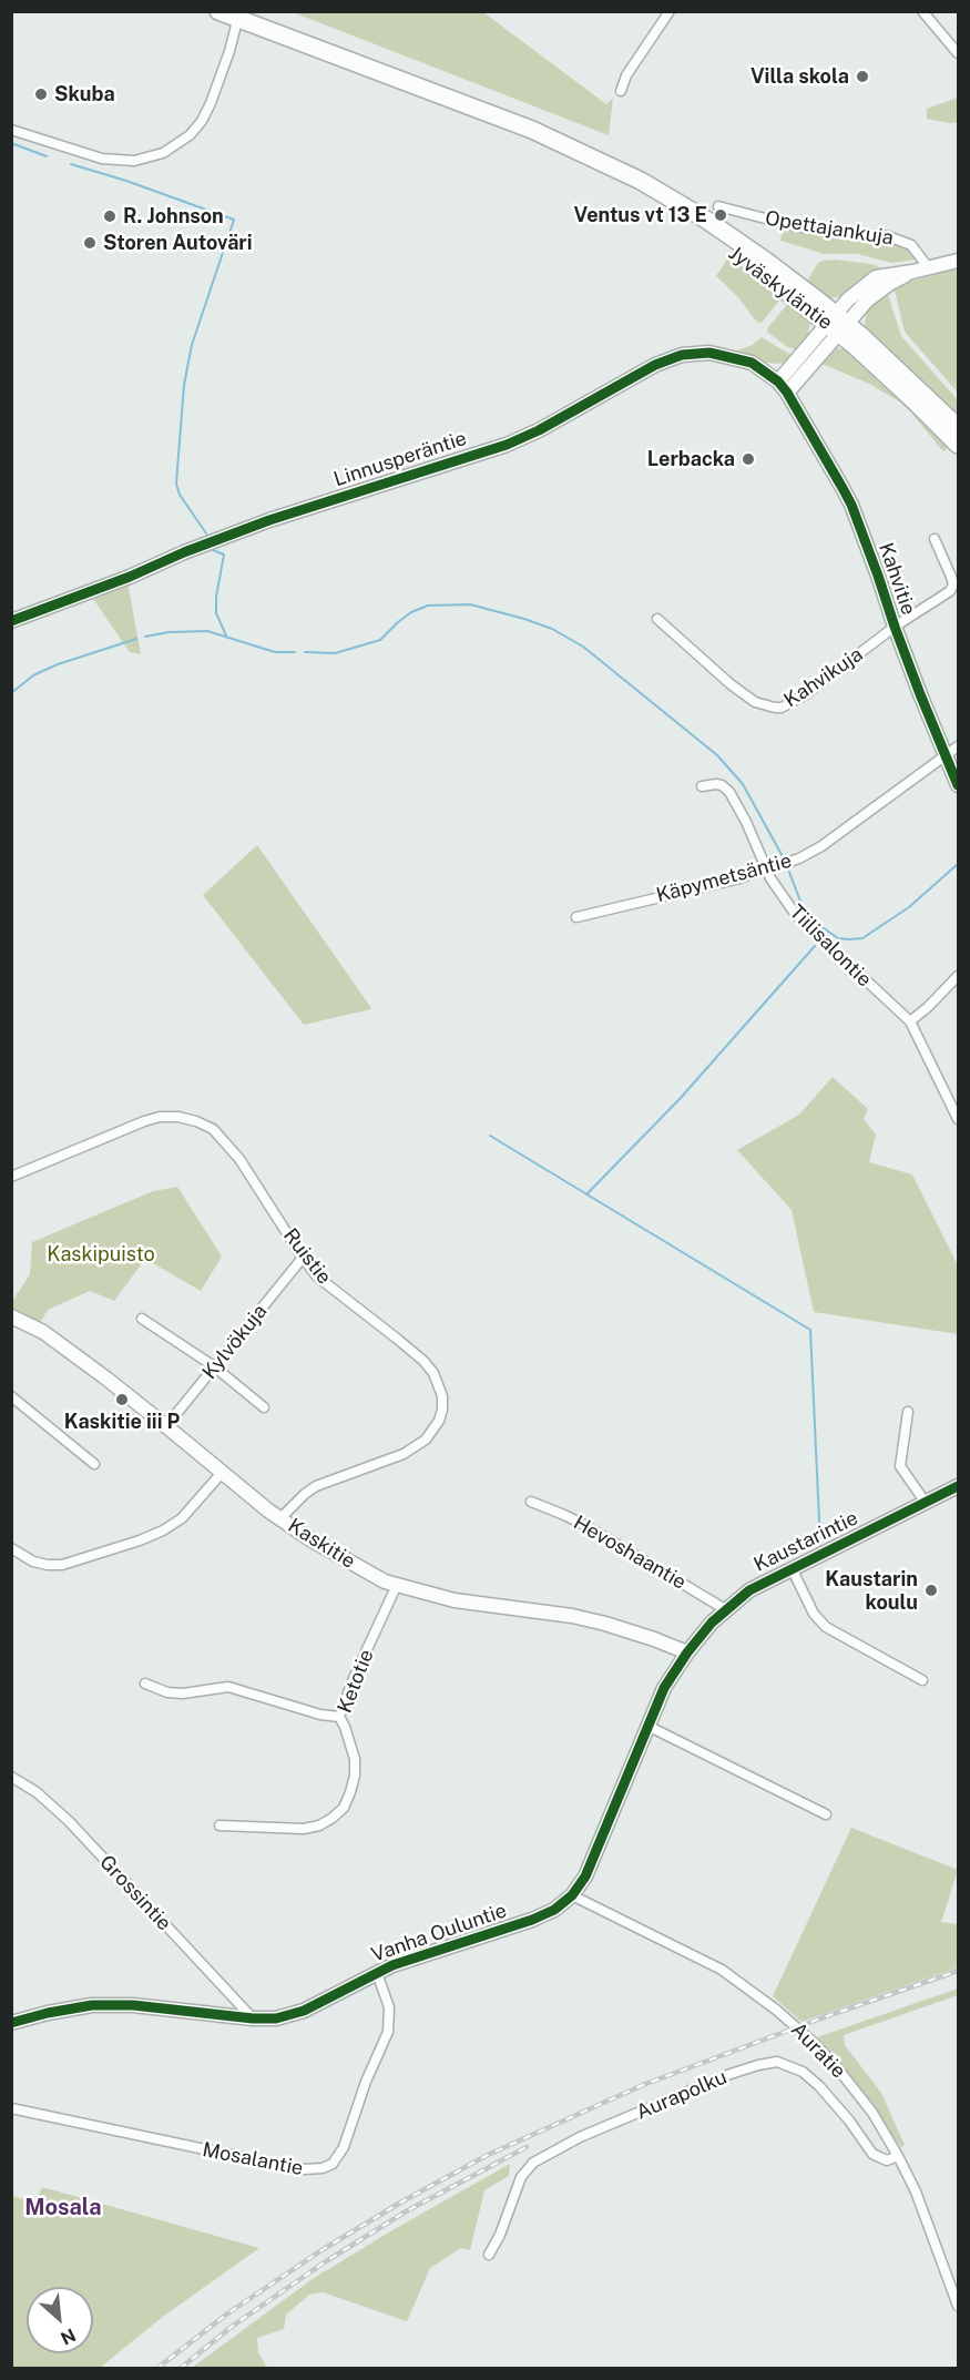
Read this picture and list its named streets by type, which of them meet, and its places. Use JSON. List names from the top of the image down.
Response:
{
  "streets": {
    "highway": ["Jyväskyläntie"],
    "street": [
      "Opettajankuja",
      "Linnusperäntie",
      "Kahvitie",
      "Kahvikuja",
      "Käpymetsäntie",
      "Tiilisalontie",
      "Ruistie",
      "Kylvökuja",
      "Kaustarintie",
      "Kaskitie",
      "Hevoshaantie",
      "Ketotie",
      "Grossintie",
      "Vanha Ouluntie",
      "Auratie",
      "Aurapolku",
      "Mosalantie"
    ]
  },
  "crossings": [
    ["Linnusperäntie", "Kahvitie"],
    ["Kahvitie", "Kahvikuja"],
    ["Kahvitie", "Käpymetsäntie"],
    ["Käpymetsäntie", "Tiilisalontie"],
    ["Ruistie", "Kylvökuja"],
    ["Ruistie", "Kaskitie"],
    ["Kylvökuja", "Kaskitie"],
    ["Kaustarintie", "Kaskitie"],
    ["Kaustarintie", "Hevoshaantie"],
    ["Kaustarintie", "Vanha Ouluntie"],
    ["Kaskitie", "Ketotie"],
    ["Kaskitie", "Vanha Ouluntie"],
    ["Grossintie", "Vanha Ouluntie"],
    ["Vanha Ouluntie", "Auratie"],
    ["Vanha Ouluntie", "Mosalantie"],
    ["Auratie", "Aurapolku"]
  ],
  "districts": ["Mosala"],
  "parks": ["Kaskipuisto"],
  "places": [
    "Villa skola",
    "Skuba",
    "Ventus vt 13 E",
    "R. Johnson",
    "Storen Autoväri",
    "Lerbacka",
    "Kaskitie iii P",
    "Kaustarin koulu"
  ],
  "north": "bottom right"
}
